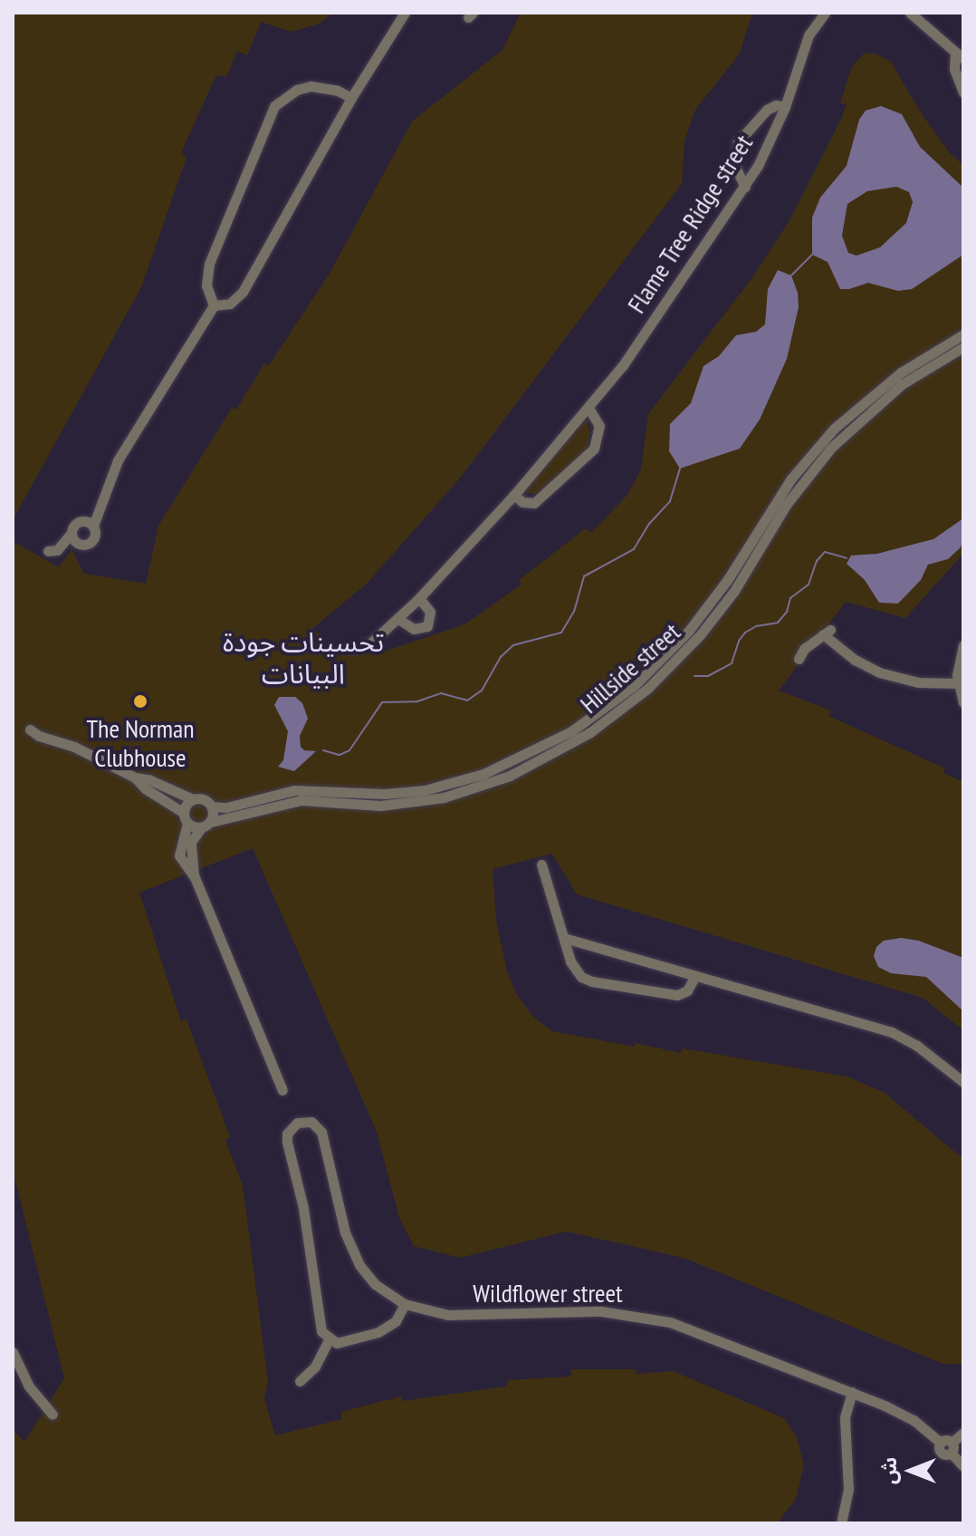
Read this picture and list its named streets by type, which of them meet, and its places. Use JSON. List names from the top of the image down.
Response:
{
  "streets": {
    "street": ["Flame Tree Ridge street", "Hillside street", "Wildflower street"]
  },
  "districts": ["تحسينات جودة البيانات"],
  "places": ["The Norman Clubhouse"],
  "north": "left"
}
